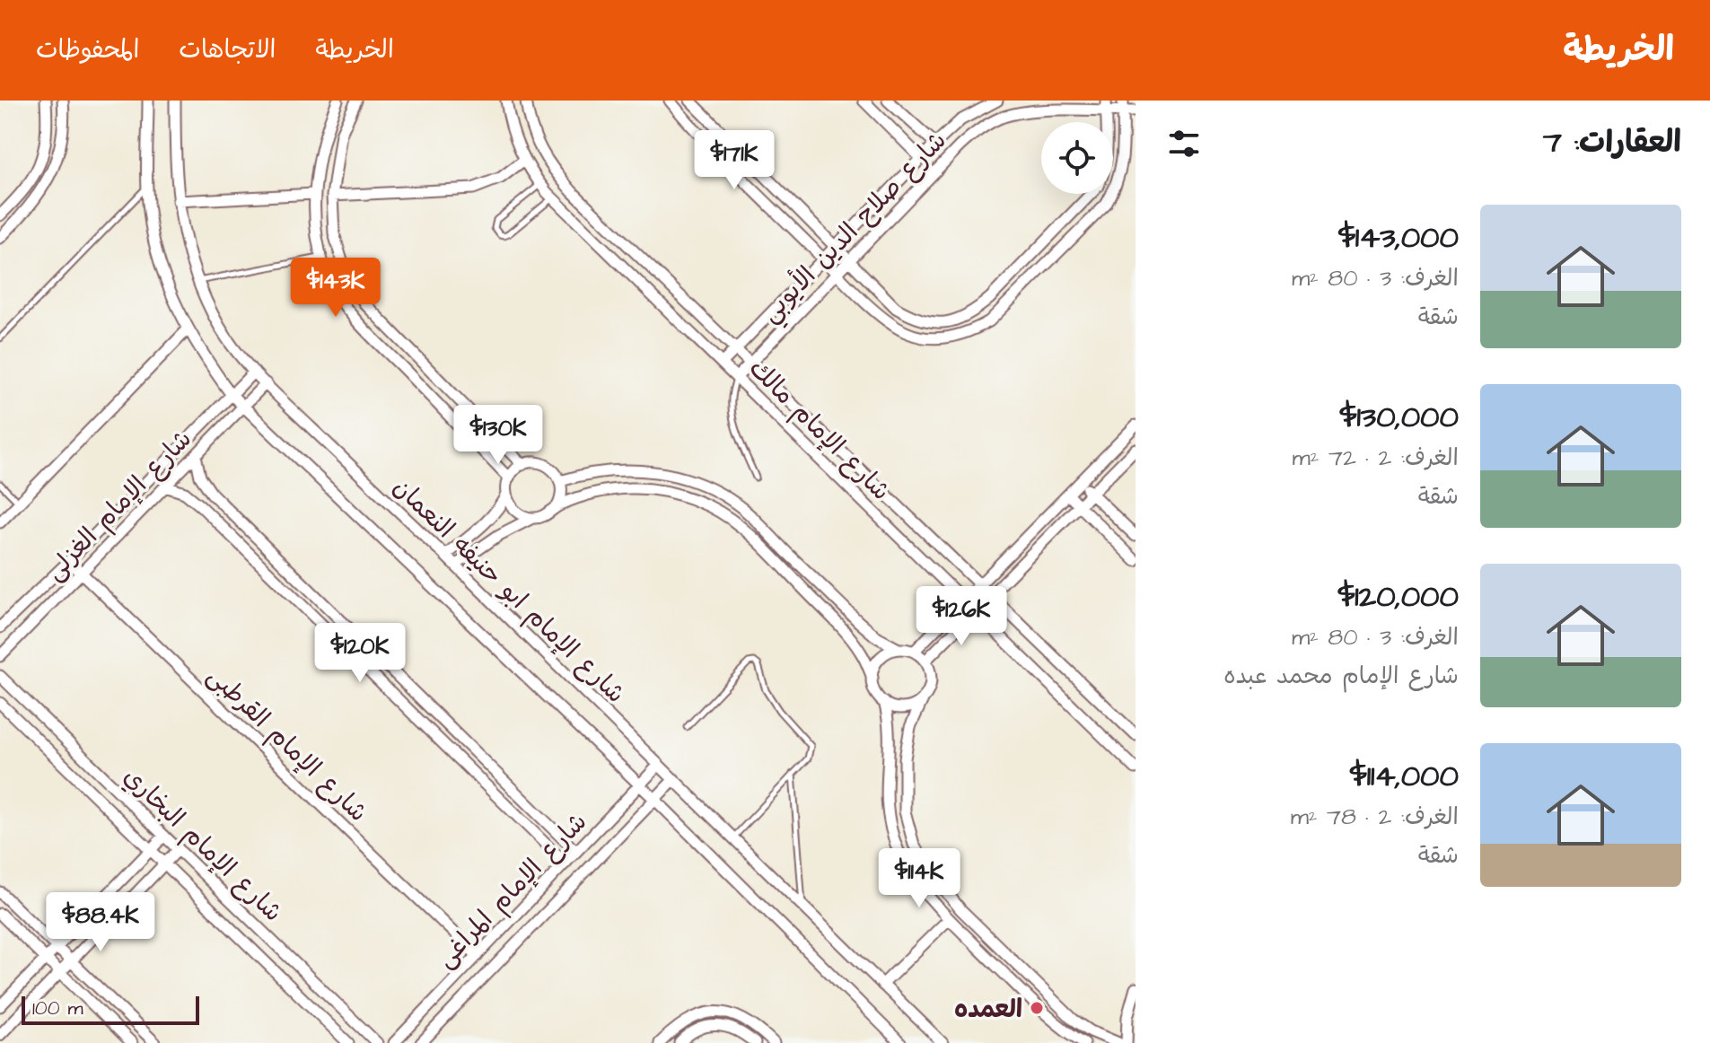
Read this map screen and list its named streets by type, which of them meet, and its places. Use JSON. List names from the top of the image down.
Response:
{
  "streets": {
    "street": [
      "شارع صلاح الدين الأيوبي",
      "شارع الإمام مالك",
      "شارع الإمام الغزلى",
      "شارع الإمام ابو حنيفه النعمان",
      "شارع الإمام القرطبى",
      "شارع الإمام البخاري",
      "شارع الإمام المراغى"
    ]
  },
  "crossings": [
    ["شارع صلاح الدين الأيوبي", "شارع الإمام مالك"],
    ["شارع الإمام الغزلى", "شارع الإمام ابو حنيفه النعمان"],
    ["شارع الإمام الغزلى", "شارع الإمام القرطبى"],
    ["شارع الإمام ابو حنيفه النعمان", "شارع الإمام المراغى"],
    ["شارع الإمام القرطبى", "شارع الإمام المراغى"]
  ],
  "places": ["العمده"],
  "scale_bar": "100 m",
  "page": {
    "header": "الخريطة",
    "nav": ["الخريطة", "الاتجاهات", "المحفوظات"],
    "heading": "العقارات: 7",
    "price": [
      "$171K",
      "$143K",
      "$130K",
      "$126K",
      "$120K",
      "$114K",
      "$88.4K"
    ],
    "list": [
      {
        "name": "$143,000",
        "note": "الغرف: 3 · 80 m² · شقة"
      },
      {
        "name": "$130,000",
        "note": "الغرف: 2 · 72 m² · شقة"
      },
      {
        "name": "$120,000",
        "note": "الغرف: 3 · 80 m² · شارع الإمام محمد عبده"
      },
      {
        "name": "$114,000",
        "note": "الغرف: 2 · 78 m² · شقة"
      }
    ],
    "scale": "100 m"
  }
}
